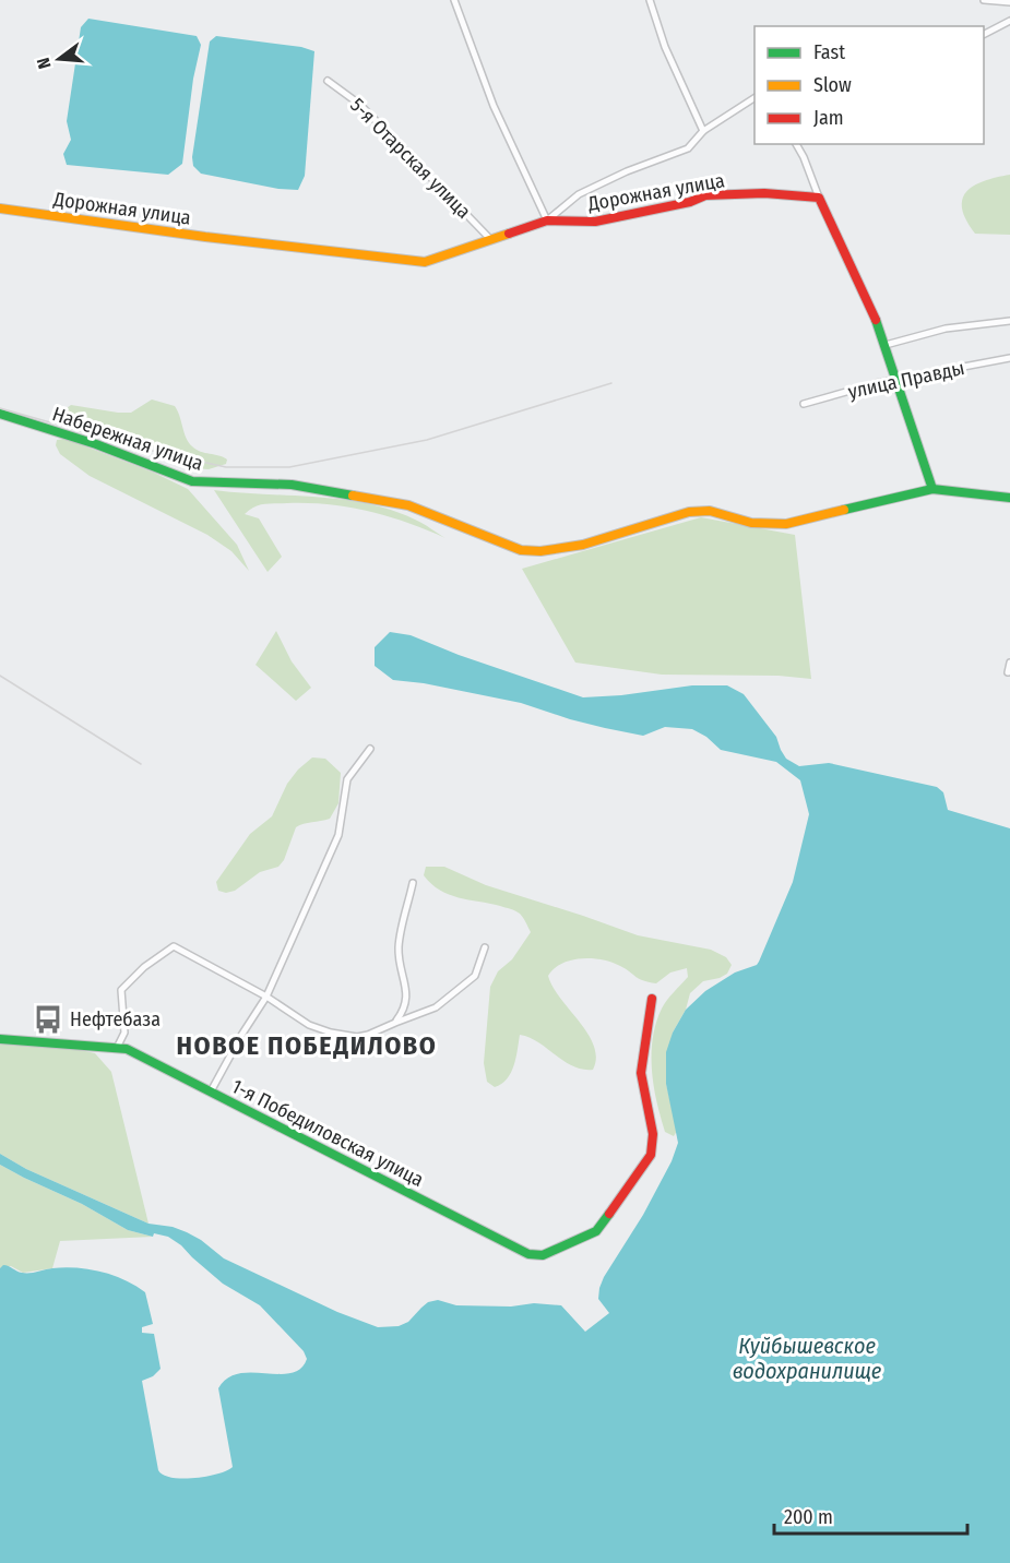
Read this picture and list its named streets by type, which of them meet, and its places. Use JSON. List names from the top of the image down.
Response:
{
  "streets": {
    "street": [
      "5-я Отарская улица",
      "Дорожная улица",
      "улица Правды",
      "Набережная улица",
      "1-я Победиловская улица"
    ]
  },
  "crossings": [
    ["5-я Отарская улица", "Дорожная улица"]
  ],
  "districts": ["НОВОЕ ПОБЕДИЛОВО"],
  "water": ["Куйбышевское водохранилище"],
  "places": {
    "bus stop": ["Нефтебаза"]
  },
  "legend": ["Fast", "Slow", "Jam"],
  "scale_bar": "200 m",
  "north": "left"
}
